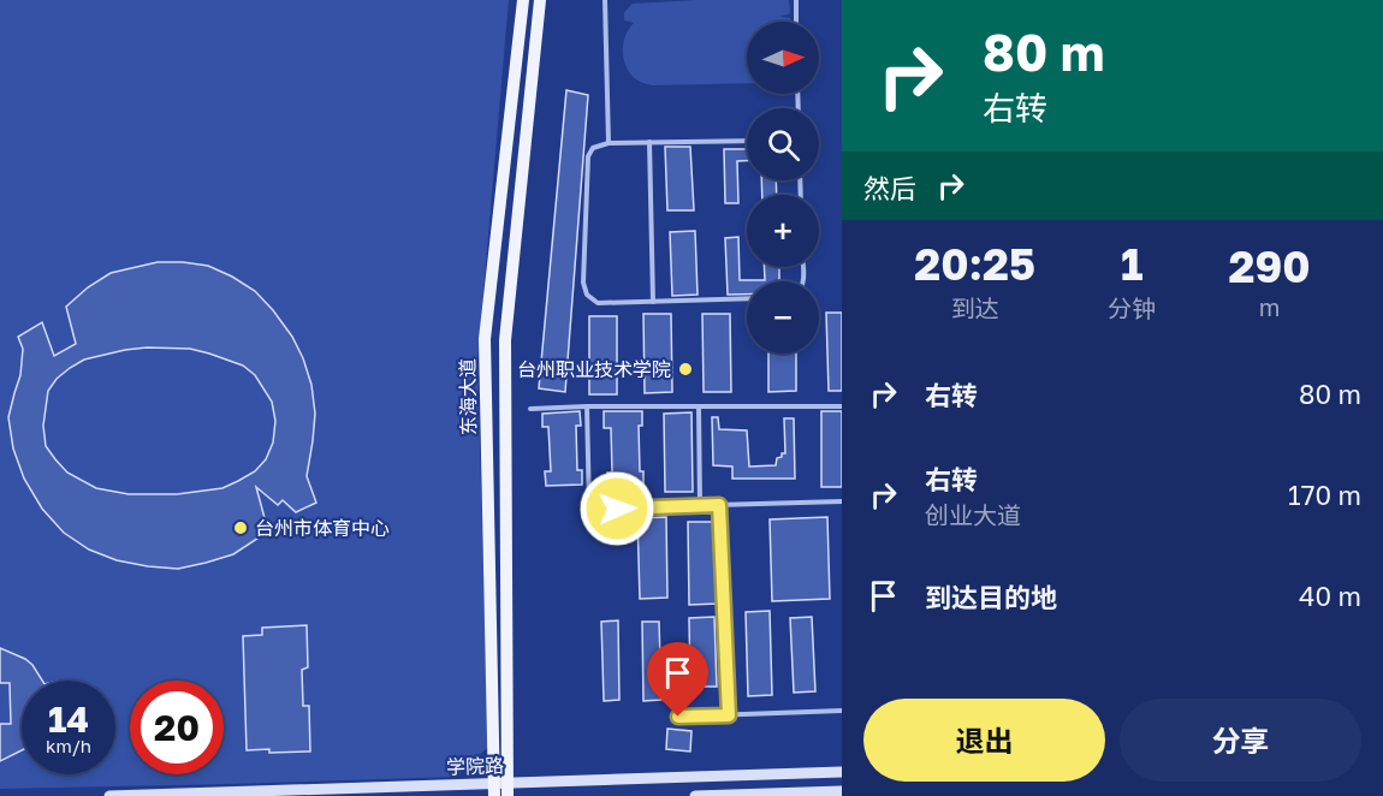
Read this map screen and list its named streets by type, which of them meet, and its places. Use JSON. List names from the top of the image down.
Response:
{
  "streets": {
    "main road": ["东海大道", "学院路"]
  },
  "crossings": [
    ["东海大道", "学院路"]
  ],
  "places": ["台州职业技术学院", "台州市体育中心"],
  "north": "right",
  "page": {
    "turn": ["80 m", "右转"],
    "map_buttons": ["+", "−"],
    "then": "然后",
    "eta": [
      "20:25",
      "到达",
      "1",
      "分钟",
      "290",
      "m"
    ],
    "list": [
      {
        "name": "右转",
        "value": "80 m"
      },
      {
        "name": "右转",
        "note": "创业大道",
        "value": "170 m"
      },
      {
        "name": "到达目的地",
        "value": "40 m"
      }
    ],
    "speed": "14 km/h",
    "limit": "20",
    "buttons": ["退出", "分享"]
  }
}
